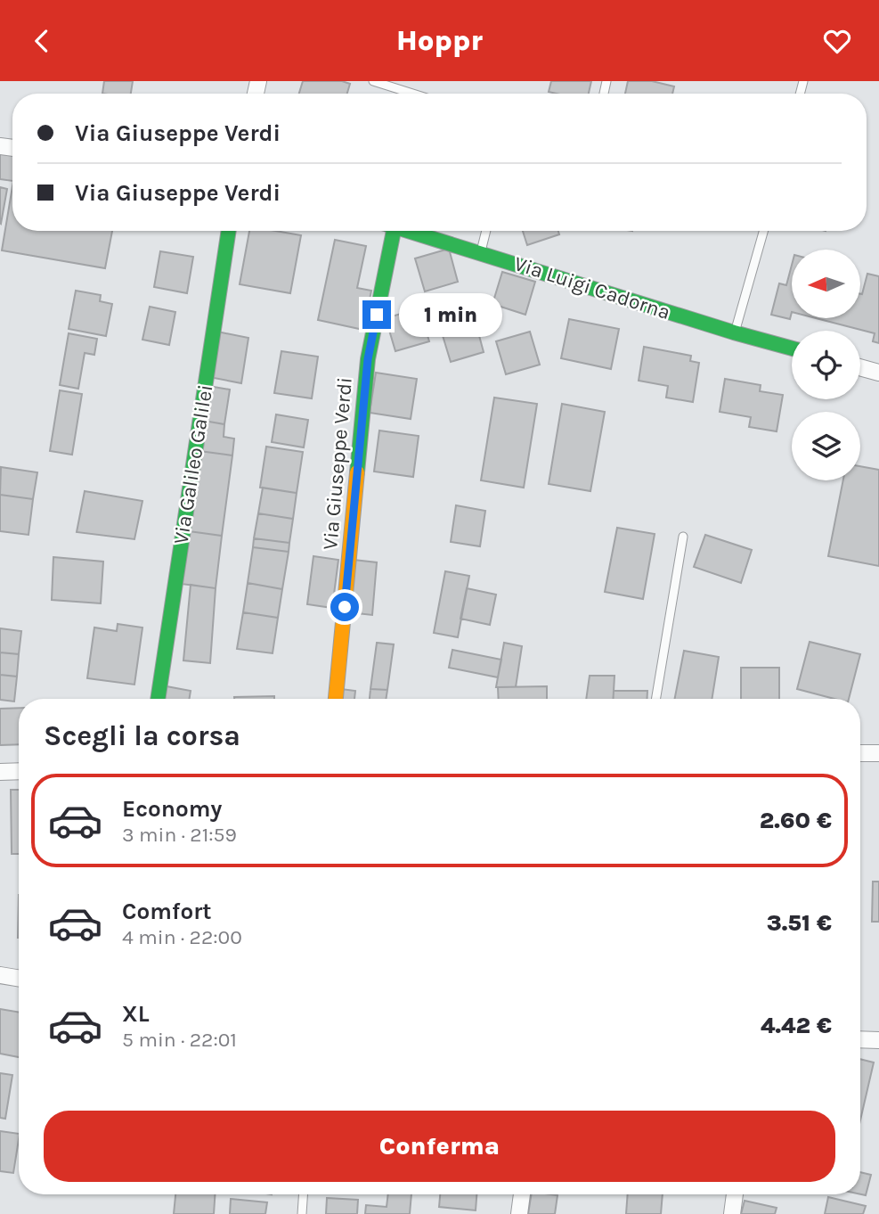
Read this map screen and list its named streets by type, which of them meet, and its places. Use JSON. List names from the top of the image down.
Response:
{
  "streets": {
    "street": ["Via Luigi Cadorna", "Via Giuseppe Verdi", "Via Galileo Galilei"]
  },
  "north": "left",
  "page": {
    "header": "Hoppr",
    "banner": ["Via Giuseppe Verdi", "Via Giuseppe Verdi"],
    "bubble": "1 min",
    "heading": "Scegli la corsa",
    "list": [
      {
        "name": "Economy",
        "note": "3 min · 21:59",
        "value": "2.60 €"
      },
      {
        "name": "Comfort",
        "note": "4 min · 22:00",
        "value": "3.51 €"
      },
      {
        "name": "XL",
        "note": "5 min · 22:01",
        "value": "4.42 €"
      }
    ],
    "buttons": "Conferma"
  }
}
